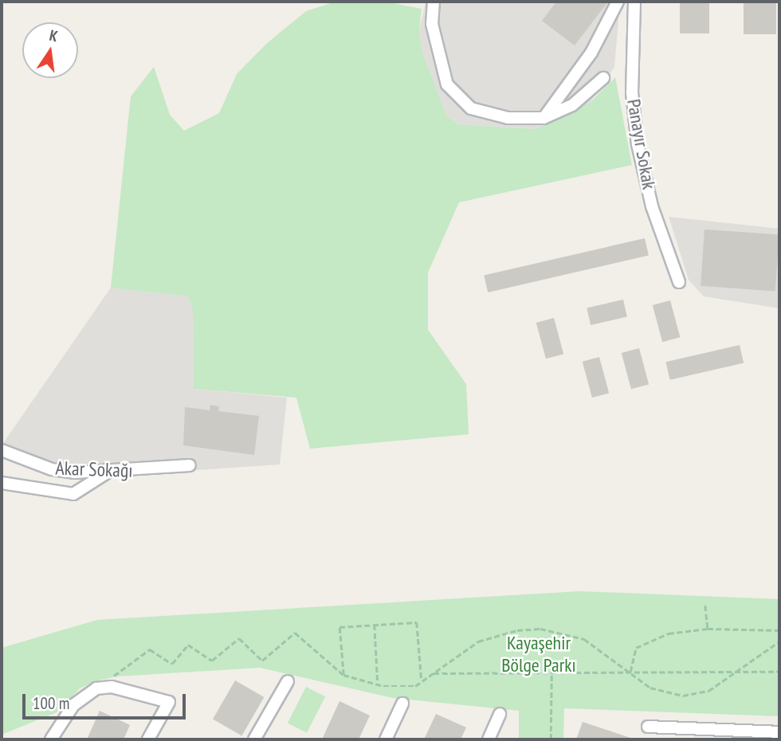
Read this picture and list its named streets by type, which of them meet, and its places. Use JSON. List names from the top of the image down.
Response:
{
  "streets": {
    "street": ["Panayır Sokak", "Akar Sokağı"]
  },
  "parks": ["Kayaşehir Bölge Parkı"],
  "scale_bar": "100 m",
  "north": "top"
}
